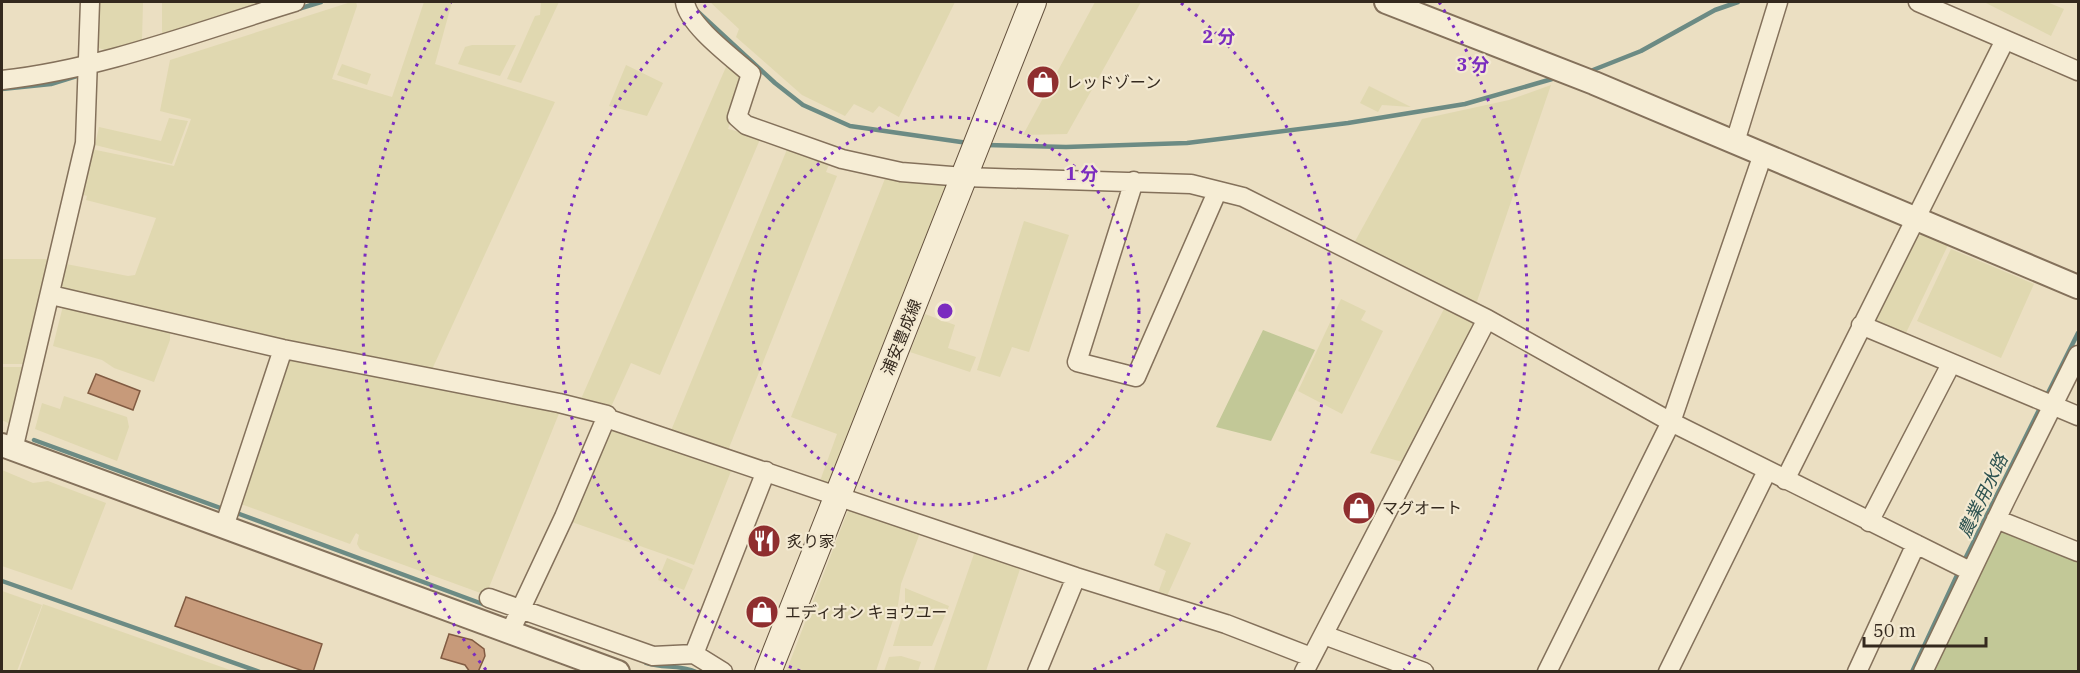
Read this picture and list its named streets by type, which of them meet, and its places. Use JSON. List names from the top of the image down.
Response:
{
  "streets": {
    "main road": ["浦安豊成線"]
  },
  "water": ["農業用水路"],
  "places": {
    "shop": ["レッドゾーン", "マグオート", "エディオン キョウユー"],
    "restaurant": ["炙り家"]
  },
  "scale_bar": "50 m",
  "rings": ["2 分", "3 分", "1 分"]
}
